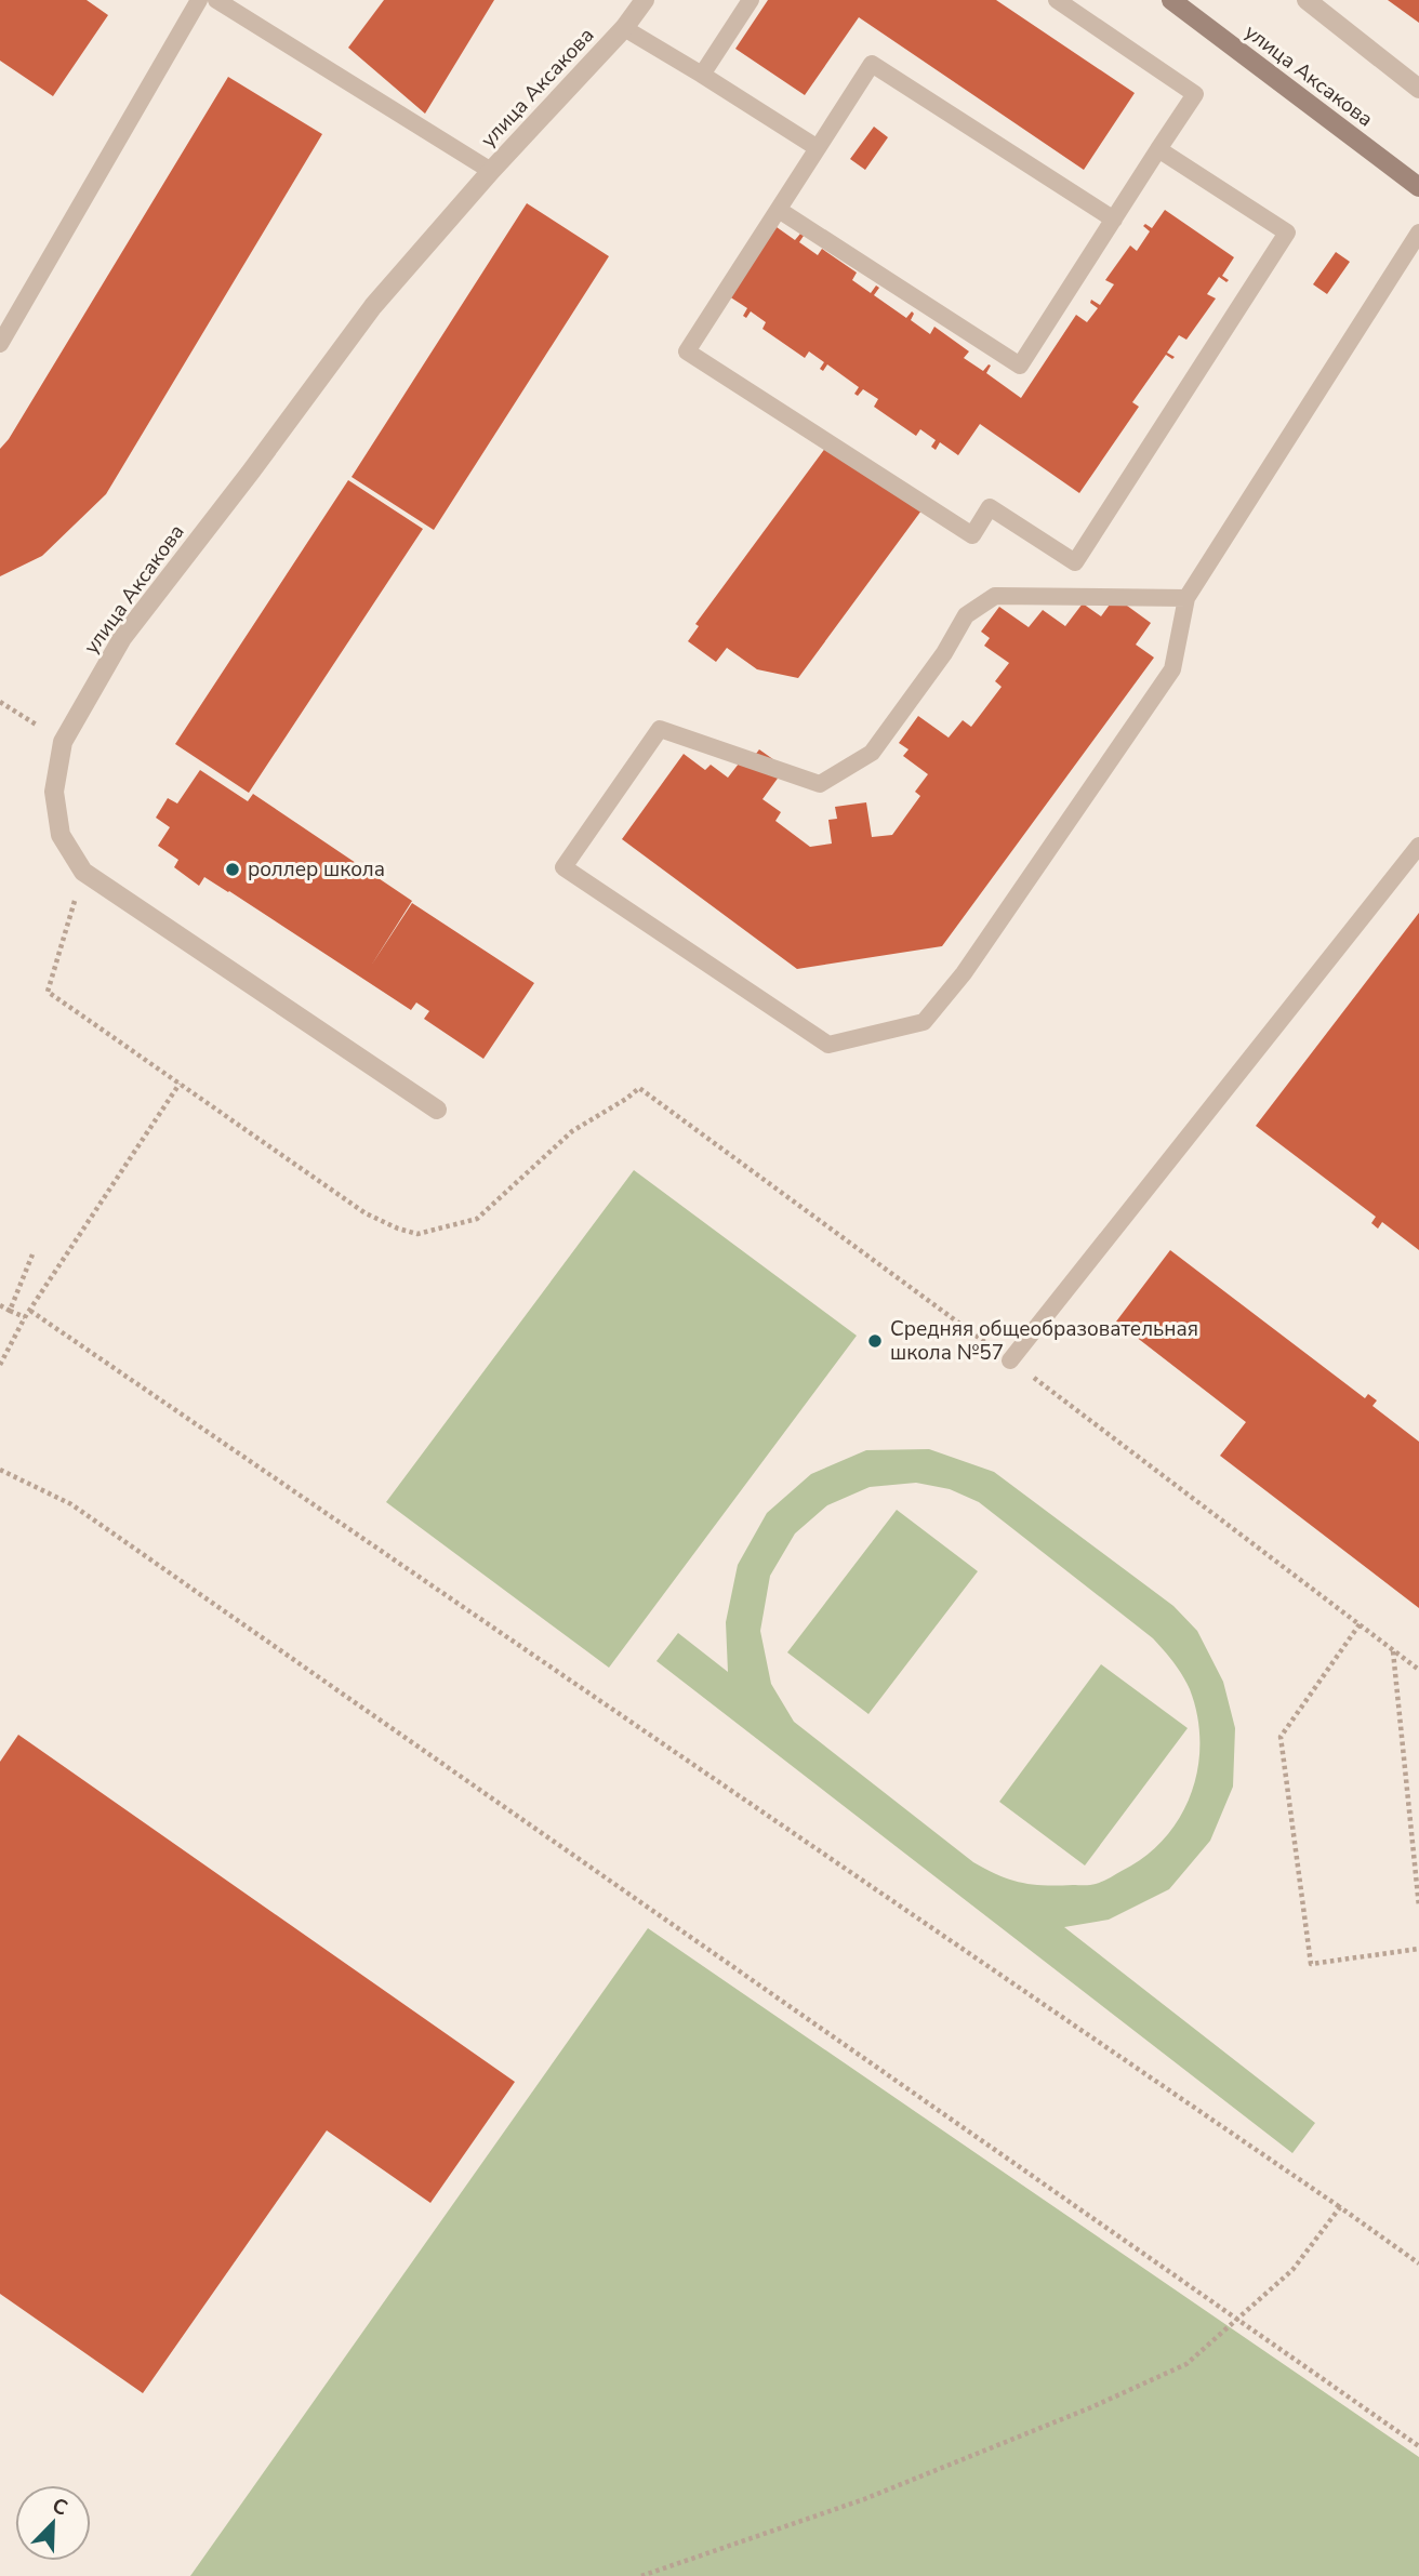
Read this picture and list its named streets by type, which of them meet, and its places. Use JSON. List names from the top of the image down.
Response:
{
  "streets": {
    "street": ["улица Аксакова"]
  },
  "places": ["роллер школа", "Средняя общеобразовательная школа №57"],
  "north": "top right"
}
